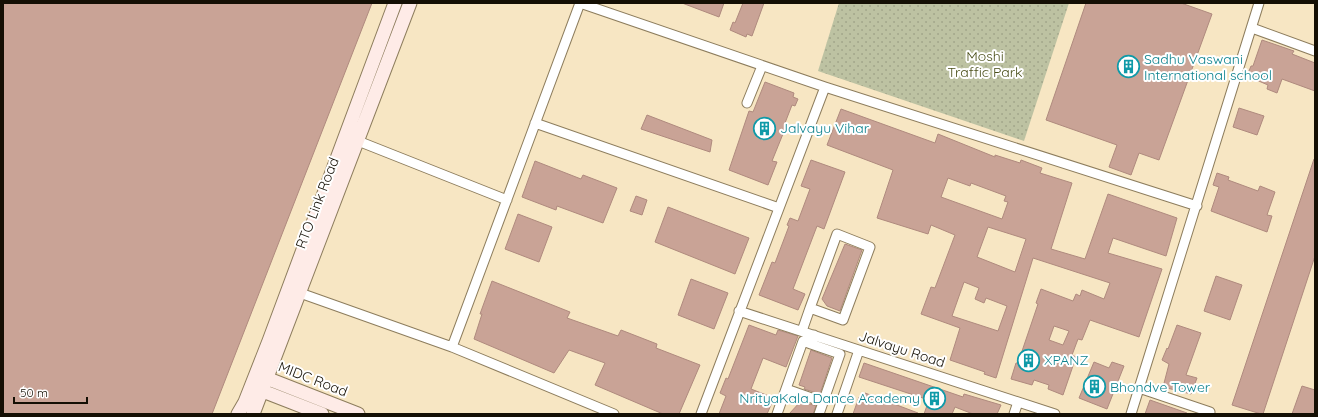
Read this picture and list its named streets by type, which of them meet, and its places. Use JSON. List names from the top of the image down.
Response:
{
  "streets": {
    "main road": ["RTO Link Road", "MIDC Road"],
    "street": ["Jalvayu Road"]
  },
  "crossings": [
    ["RTO Link Road", "MIDC Road"]
  ],
  "parks": ["Moshi Traffic Park"],
  "places": {
    "building": [
      "Sadhu Vaswani International school",
      "Jalvayu Vihar",
      "XPANZ",
      "Bhondve Tower",
      "NrityaKala Dance Academy"
    ]
  },
  "scale_bar": "50 m"
}
